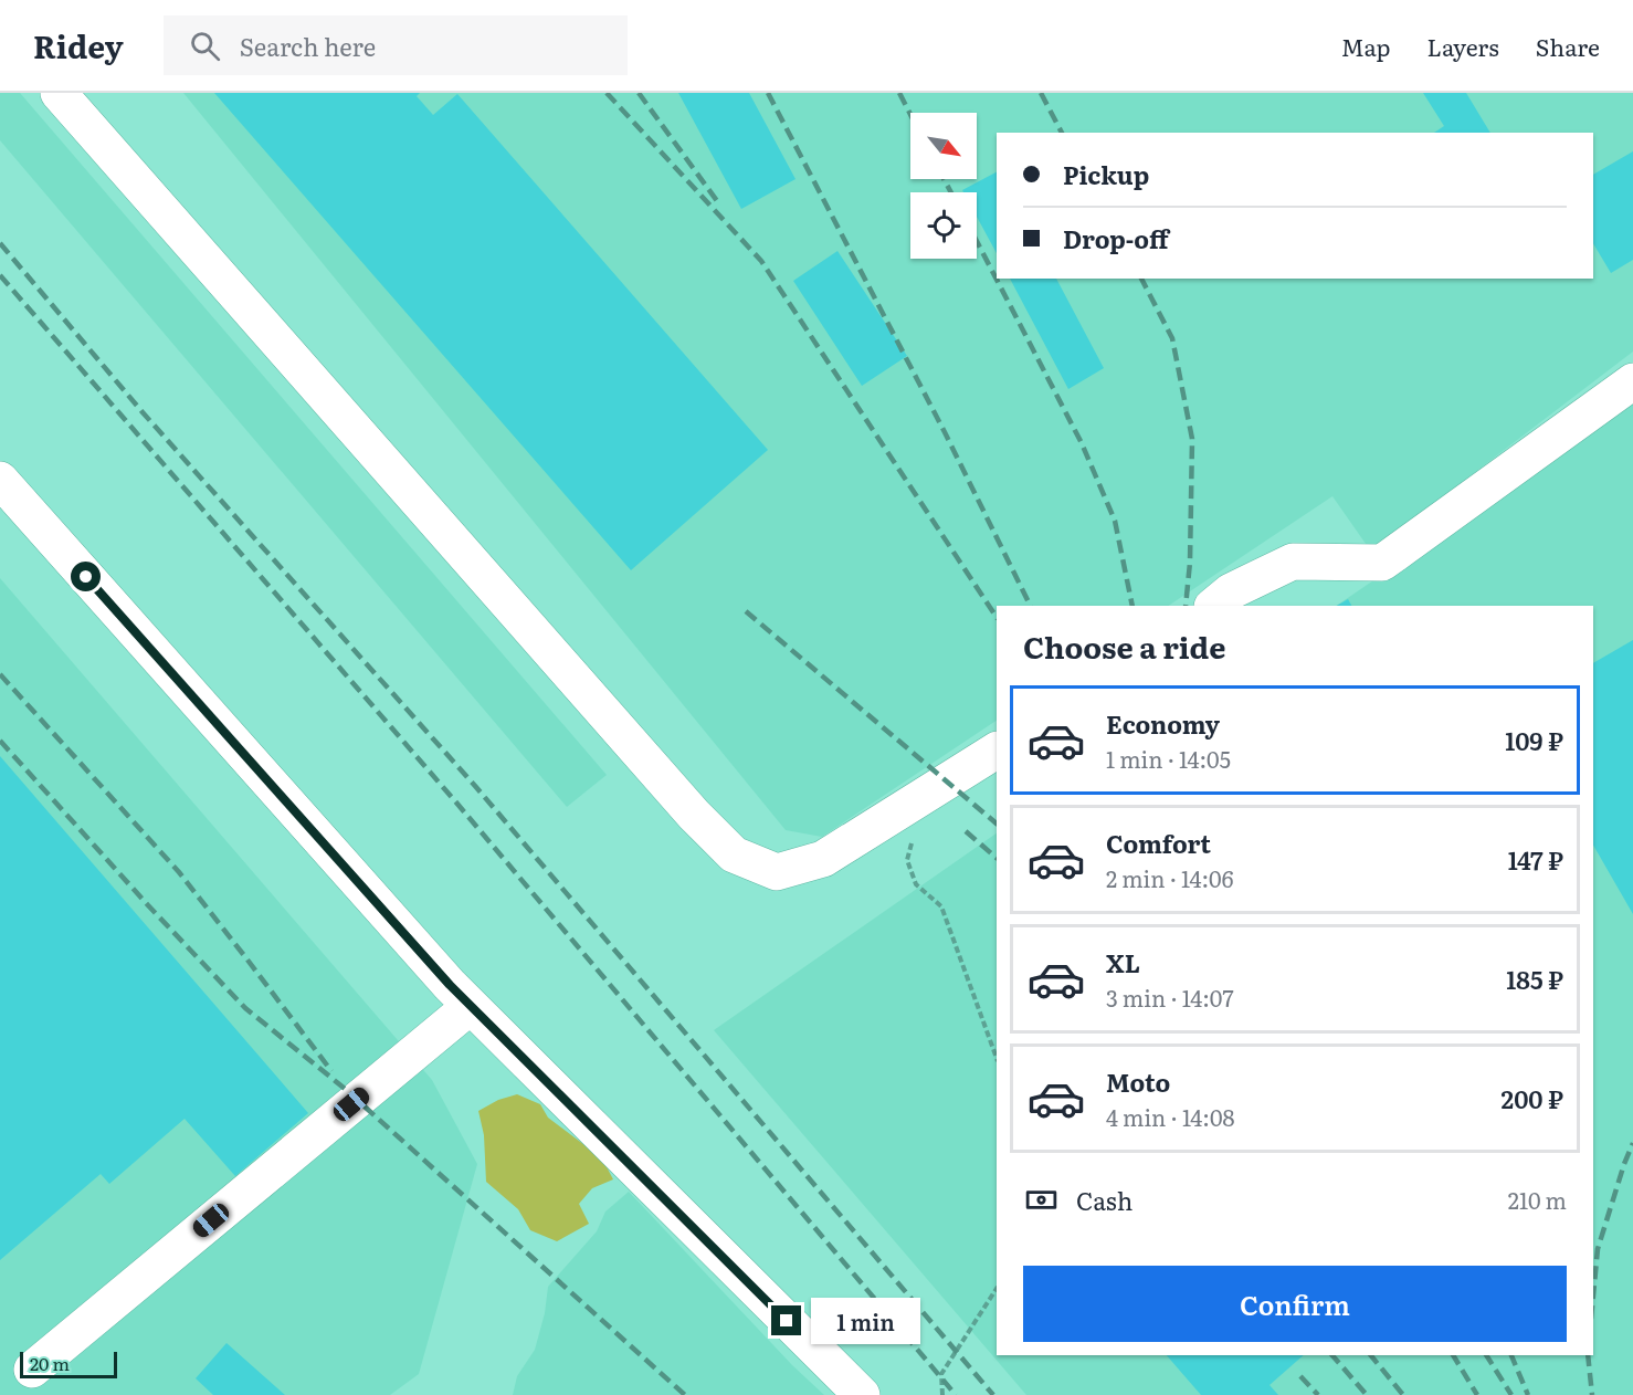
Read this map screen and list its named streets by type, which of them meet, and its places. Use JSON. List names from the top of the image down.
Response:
{
  "scale_bar": "20 m",
  "north": "bottom right",
  "page": {
    "header": "Ridey",
    "search": "Search here",
    "nav": ["Map", "Layers", "Share"],
    "banner": ["Pickup", "Drop-off"],
    "heading": "Choose a ride",
    "list": [
      {
        "name": "Economy",
        "note": "1 min · 14:05",
        "value": "109 ₽"
      },
      {
        "name": "Comfort",
        "note": "2 min · 14:06",
        "value": "147 ₽"
      },
      {
        "name": "XL",
        "note": "3 min · 14:07",
        "value": "185 ₽"
      },
      {
        "name": "Moto",
        "note": "4 min · 14:08",
        "value": "200 ₽"
      }
    ],
    "pay": ["Cash", "210 m"],
    "buttons": "Confirm",
    "bubble": "1 min",
    "scale": "20 m"
  }
}
